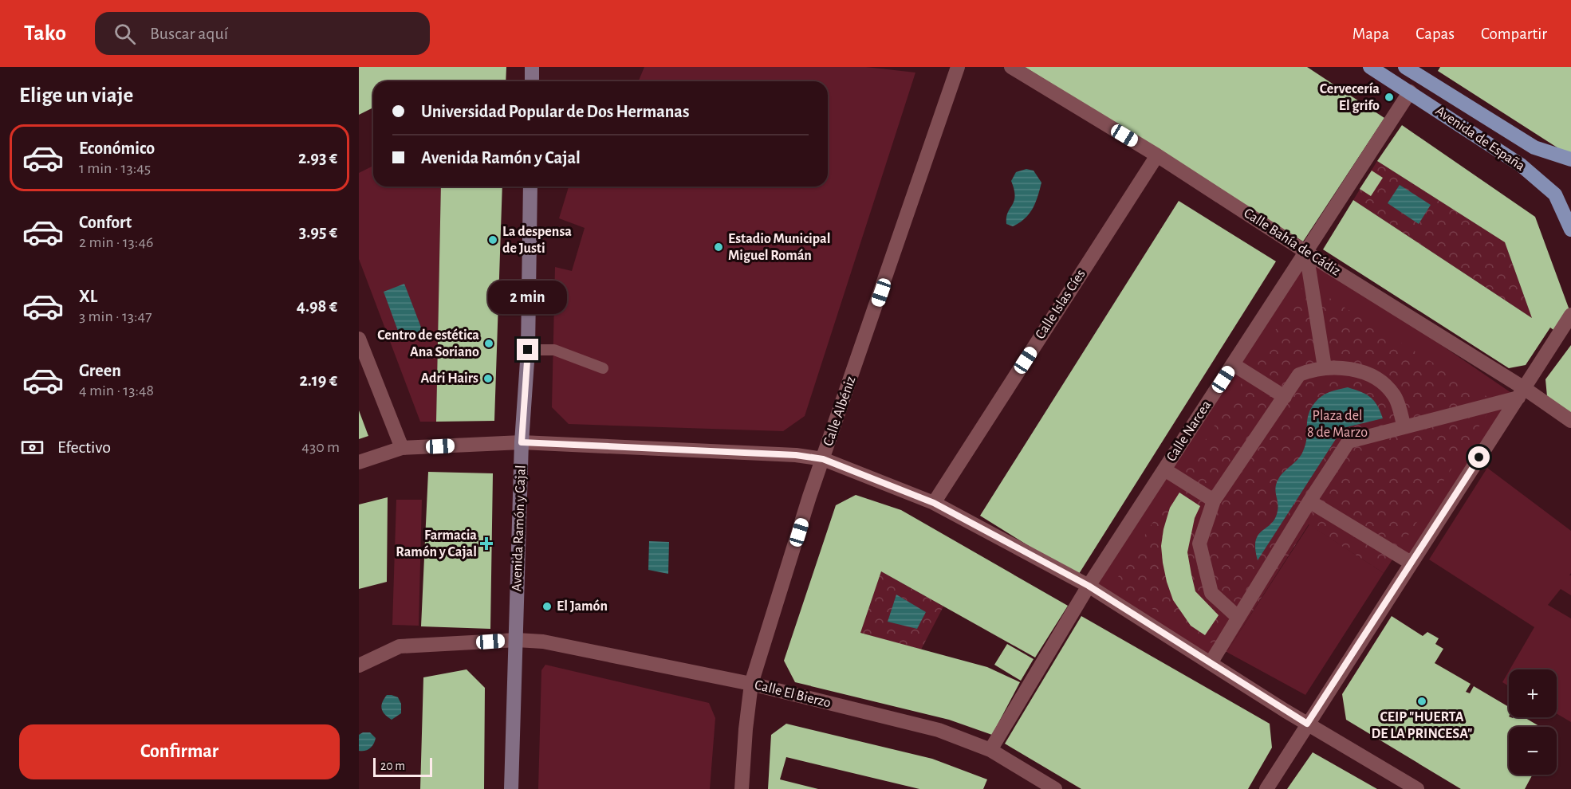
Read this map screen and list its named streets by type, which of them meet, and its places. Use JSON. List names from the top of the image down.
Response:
{
  "streets": {
    "main road": ["Avenida de España"],
    "street": [
      "Calle Bahía de Cádiz",
      "Calle Islas Cíes",
      "Calle Albéniz",
      "Calle Narcea",
      "Avenida Ramón y Cajal",
      "Calle El Bierzo"
    ]
  },
  "crossings": [
    ["Avenida de España", "Calle Narcea"],
    ["Calle Bahía de Cádiz", "Calle Islas Cíes"],
    ["Calle Bahía de Cádiz", "Calle Narcea"],
    ["Calle Albéniz", "Calle El Bierzo"],
    ["Calle Narcea", "Calle El Bierzo"],
    ["Avenida Ramón y Cajal", "Calle El Bierzo"]
  ],
  "parks": ["Plaza del 8 de Marzo"],
  "places": {
    "other": [
      "Cervecería El grifo",
      "La despensa de Justi",
      "Estadio Municipal Miguel Román",
      "Centro de estética Ana Soriano",
      "Adri Hairs",
      "El Jamón",
      "CEIP \"HUERTA DE LA PRINCESA\""
    ],
    "health": ["Farmacia Ramón y Cajal"]
  },
  "scale_bar": "20 m",
  "page": {
    "header": "Tako",
    "search": "Buscar aquí",
    "nav": ["Mapa", "Capas", "Compartir"],
    "heading": "Elige un viaje",
    "banner": ["Universidad Popular de Dos Hermanas", "Avenida Ramón y Cajal"],
    "list": [
      {
        "name": "Económico",
        "note": "1 min · 13:45",
        "value": "2.93 €"
      },
      {
        "name": "Confort",
        "note": "2 min · 13:46",
        "value": "3.95 €"
      },
      {
        "name": "XL",
        "note": "3 min · 13:47",
        "value": "4.98 €"
      },
      {
        "name": "Green",
        "note": "4 min · 13:48",
        "value": "2.19 €"
      }
    ],
    "bubble": "2 min",
    "pay": ["Efectivo", "430 m"],
    "map_buttons": ["+", "−"],
    "buttons": "Confirmar",
    "scale": "20 m"
  }
}
